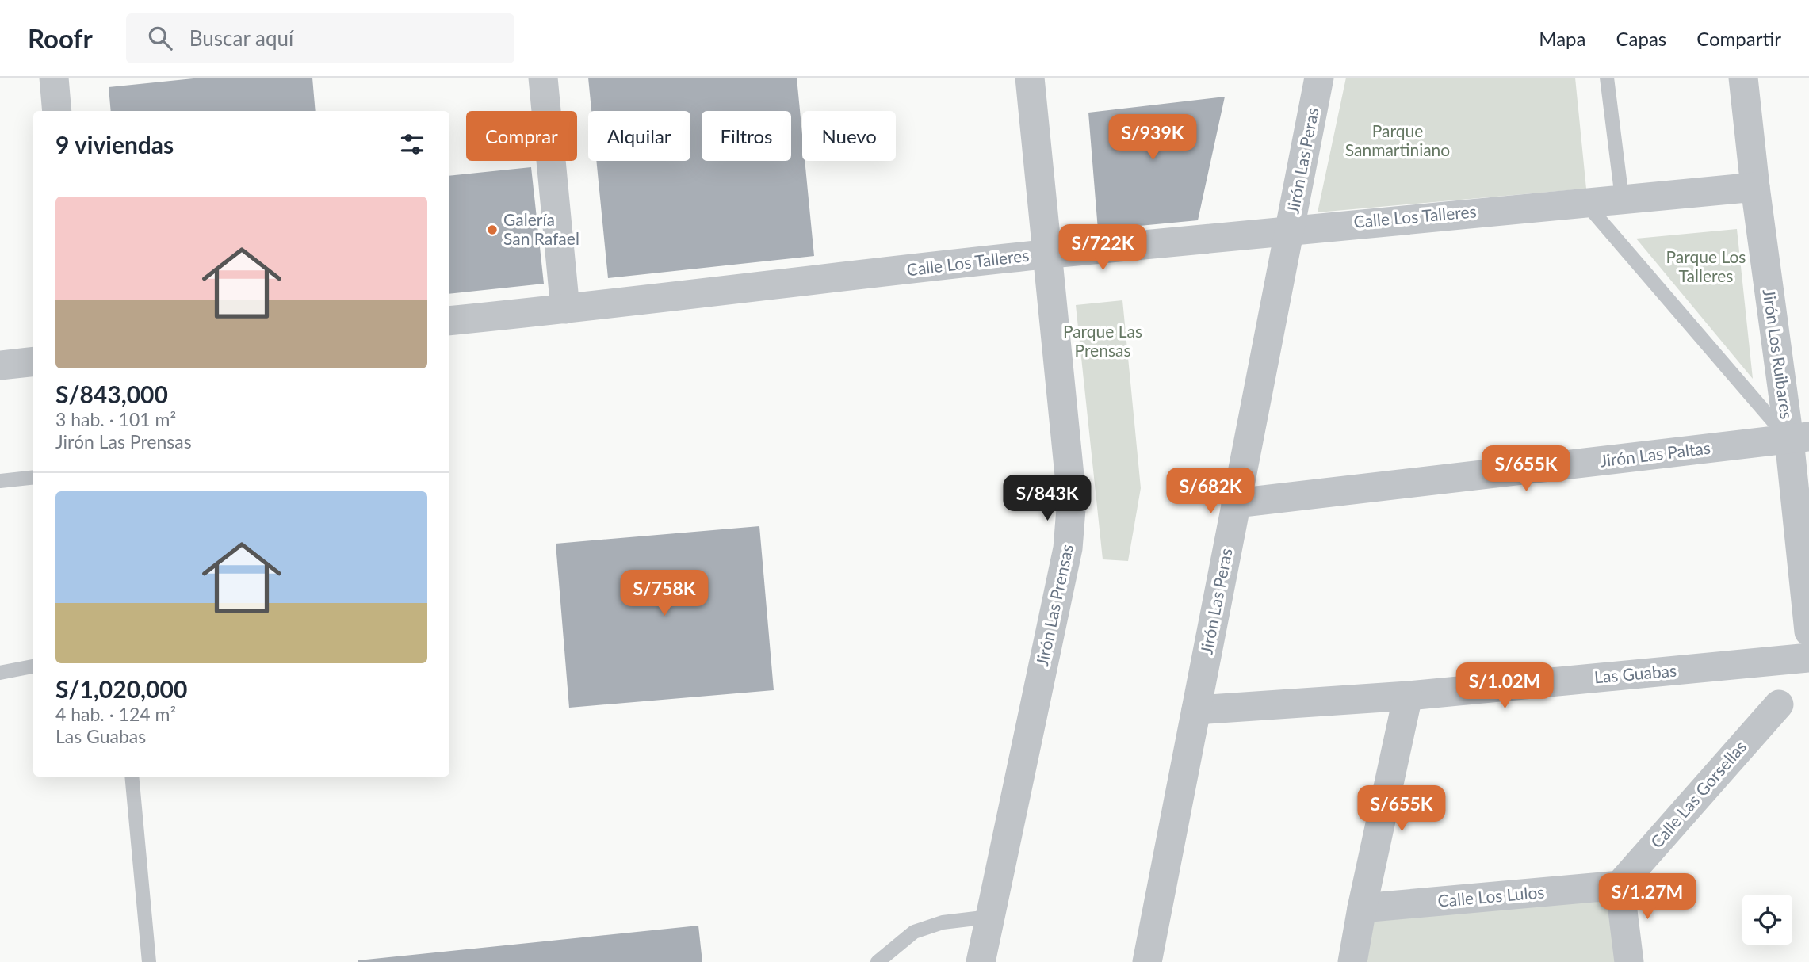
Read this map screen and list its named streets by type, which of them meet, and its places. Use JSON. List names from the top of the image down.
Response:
{
  "streets": {
    "street": [
      "Jirón Las Peras",
      "Calle Los Talleres",
      "Jirón Los Ruibares",
      "Jirón Las Paltas",
      "Jirón Las Prensas",
      "Las Guabas",
      "Calle Las Gorsellas",
      "Calle Los Lulos"
    ]
  },
  "crossings": [
    ["Jirón Las Peras", "Calle Los Talleres"],
    ["Jirón Las Peras", "Jirón Las Paltas"],
    ["Jirón Las Peras", "Las Guabas"],
    ["Calle Los Talleres", "Jirón Los Ruibares"],
    ["Calle Los Talleres", "Jirón Las Prensas"],
    ["Jirón Los Ruibares", "Jirón Las Paltas"],
    ["Calle Las Gorsellas", "Calle Los Lulos"]
  ],
  "parks": ["Parque Sanmartiniano", "Parque Los Talleres", "Parque Las Prensas"],
  "places": ["Galería San Rafael"],
  "page": {
    "header": "Roofr",
    "search": "Buscar aquí",
    "nav": ["Mapa", "Capas", "Compartir"],
    "chip": [
      "Comprar",
      "Alquilar",
      "Filtros",
      "Nuevo"
    ],
    "heading": "9 viviendas",
    "price": [
      "S/939K",
      "S/722K",
      "S/655K",
      "S/682K",
      "S/843K",
      "S/758K",
      "S/1.02M",
      "S/655K",
      "S/1.27M"
    ],
    "list": [
      {
        "name": "S/843,000",
        "note": "3 hab. · 101 m² · Jirón Las Prensas"
      },
      {
        "name": "S/1,020,000",
        "note": "4 hab. · 124 m² · Las Guabas"
      }
    ]
  }
}
